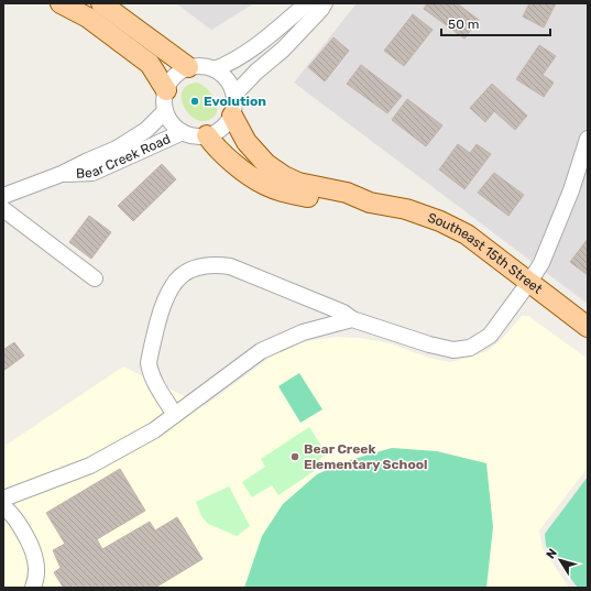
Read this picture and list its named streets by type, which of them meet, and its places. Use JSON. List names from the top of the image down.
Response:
{
  "streets": {
    "main road": ["Southeast 15th Street"],
    "street": ["Bear Creek Road"]
  },
  "crossings": [
    ["Bear Creek Road", "Southeast 15th Street"]
  ],
  "places": ["Evolution", "Bear Creek Elementary School"],
  "scale_bar": "50 m",
  "north": "top left"
}
